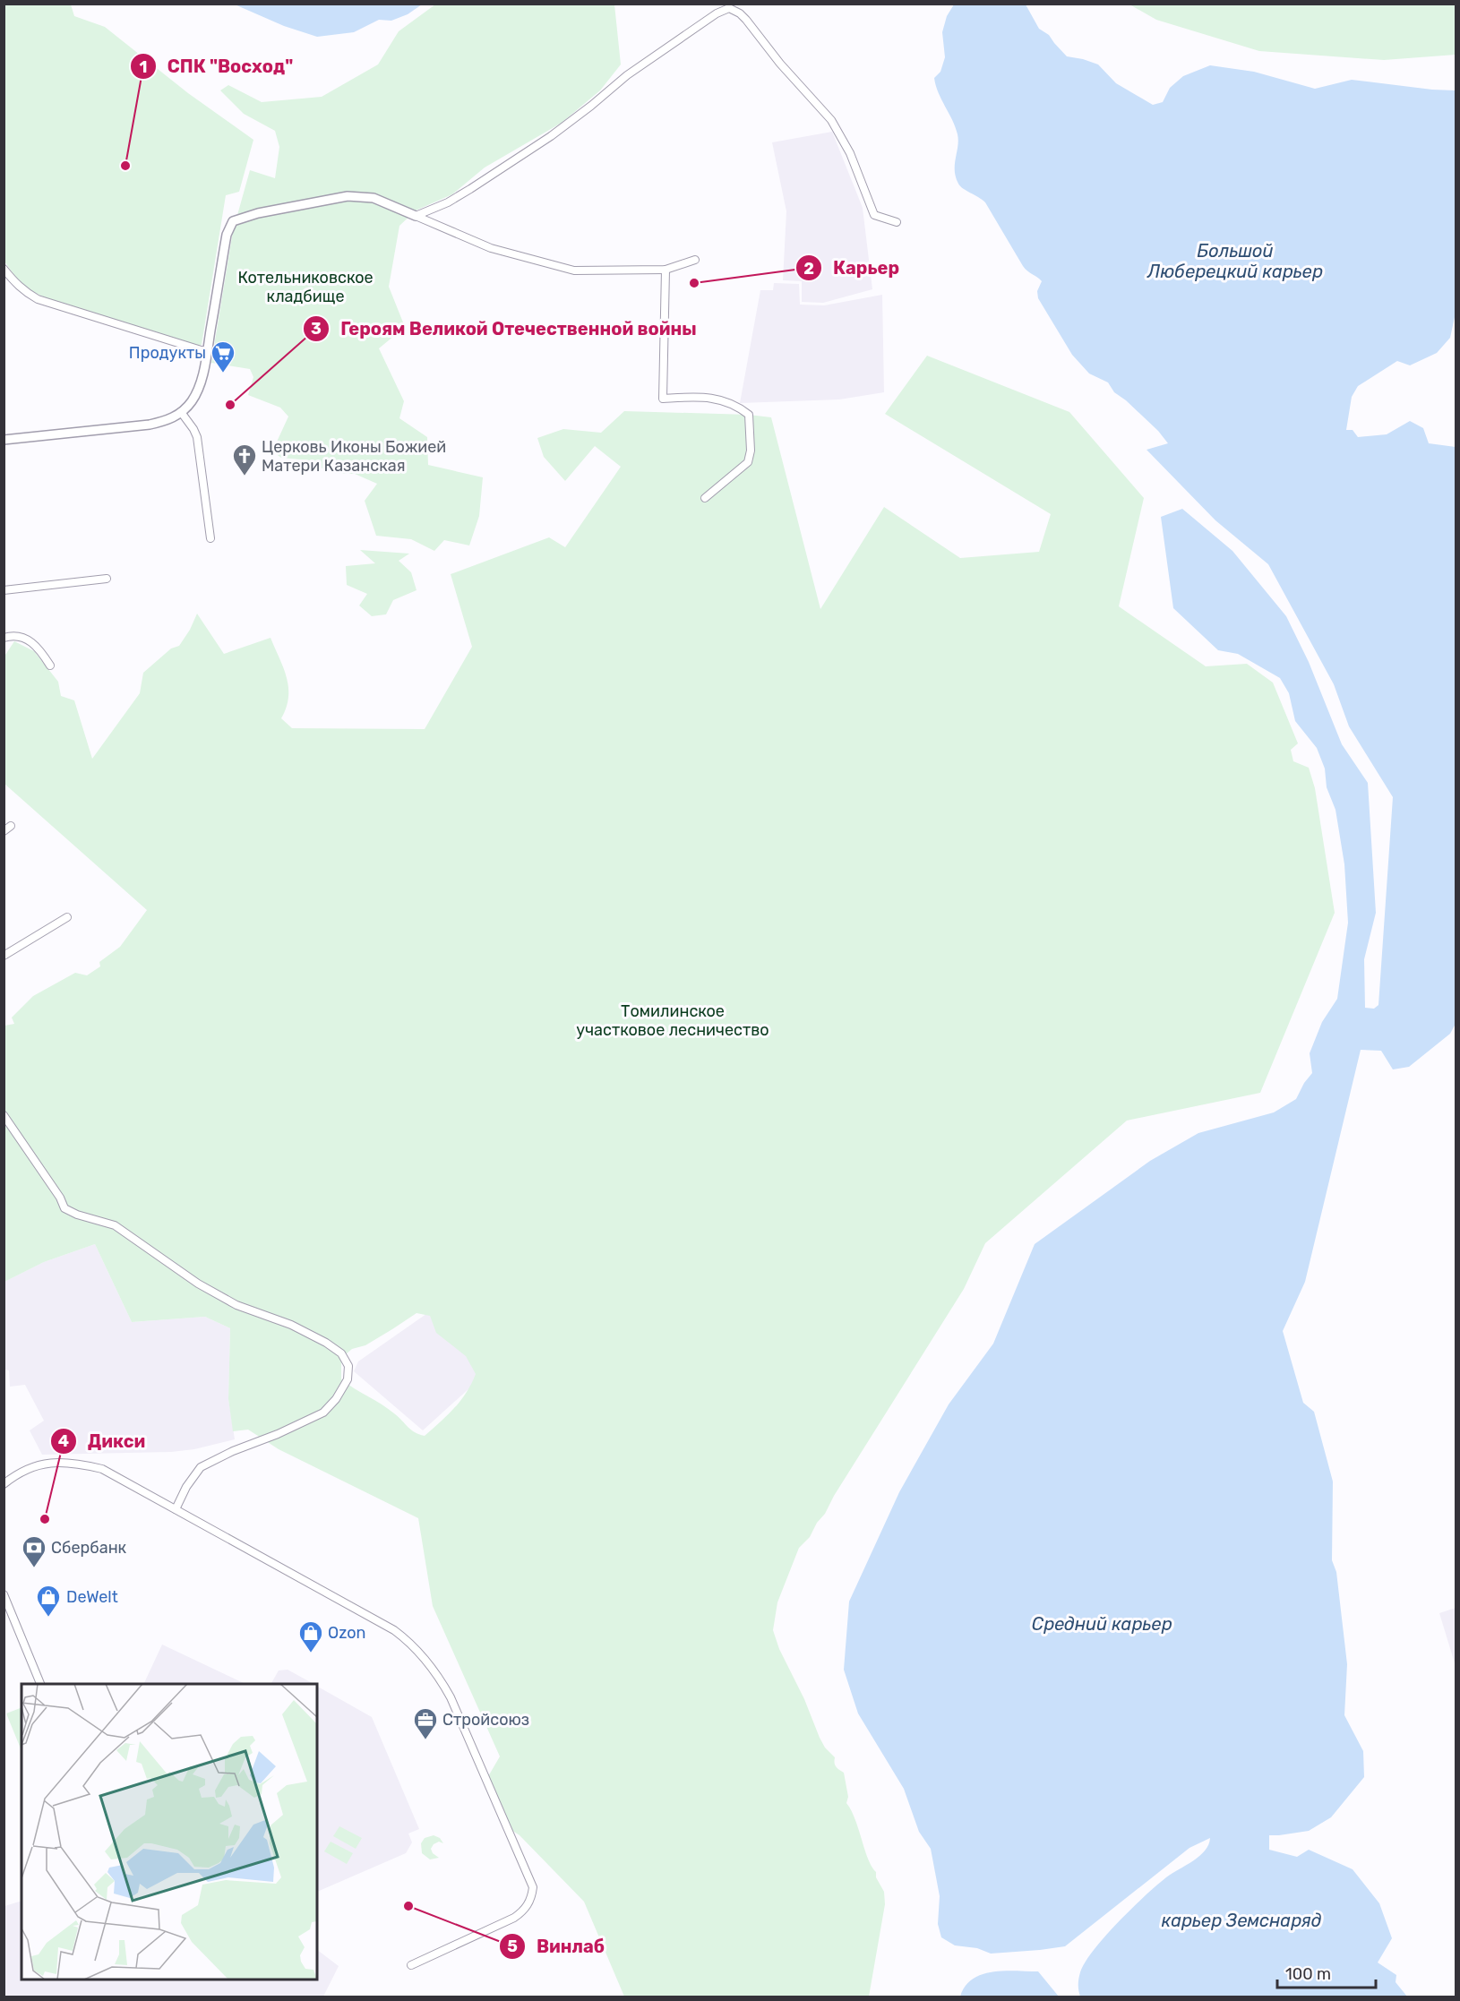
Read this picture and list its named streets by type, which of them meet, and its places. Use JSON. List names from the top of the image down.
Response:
{
  "water": ["Большой Люберецкий карьер", "Средний карьер", "карьер Земснаряд"],
  "parks": ["Котельниковское кладбище", "Томилинское участковое лесничество"],
  "places": {
    "other": [
      "СПК \"Восход\"",
      "Карьер",
      "Героям Великой Отечественной войны",
      "Дикси",
      "Винлаб"
    ],
    "supermarket": ["Продукты"],
    "church": ["Церковь Иконы Божией Матери Казанская"],
    "bank": ["Сбербанк"],
    "shop": ["DeWelt", "Ozon"],
    "office": ["Стройсоюз"]
  },
  "scale_bar": "100 m"
}
